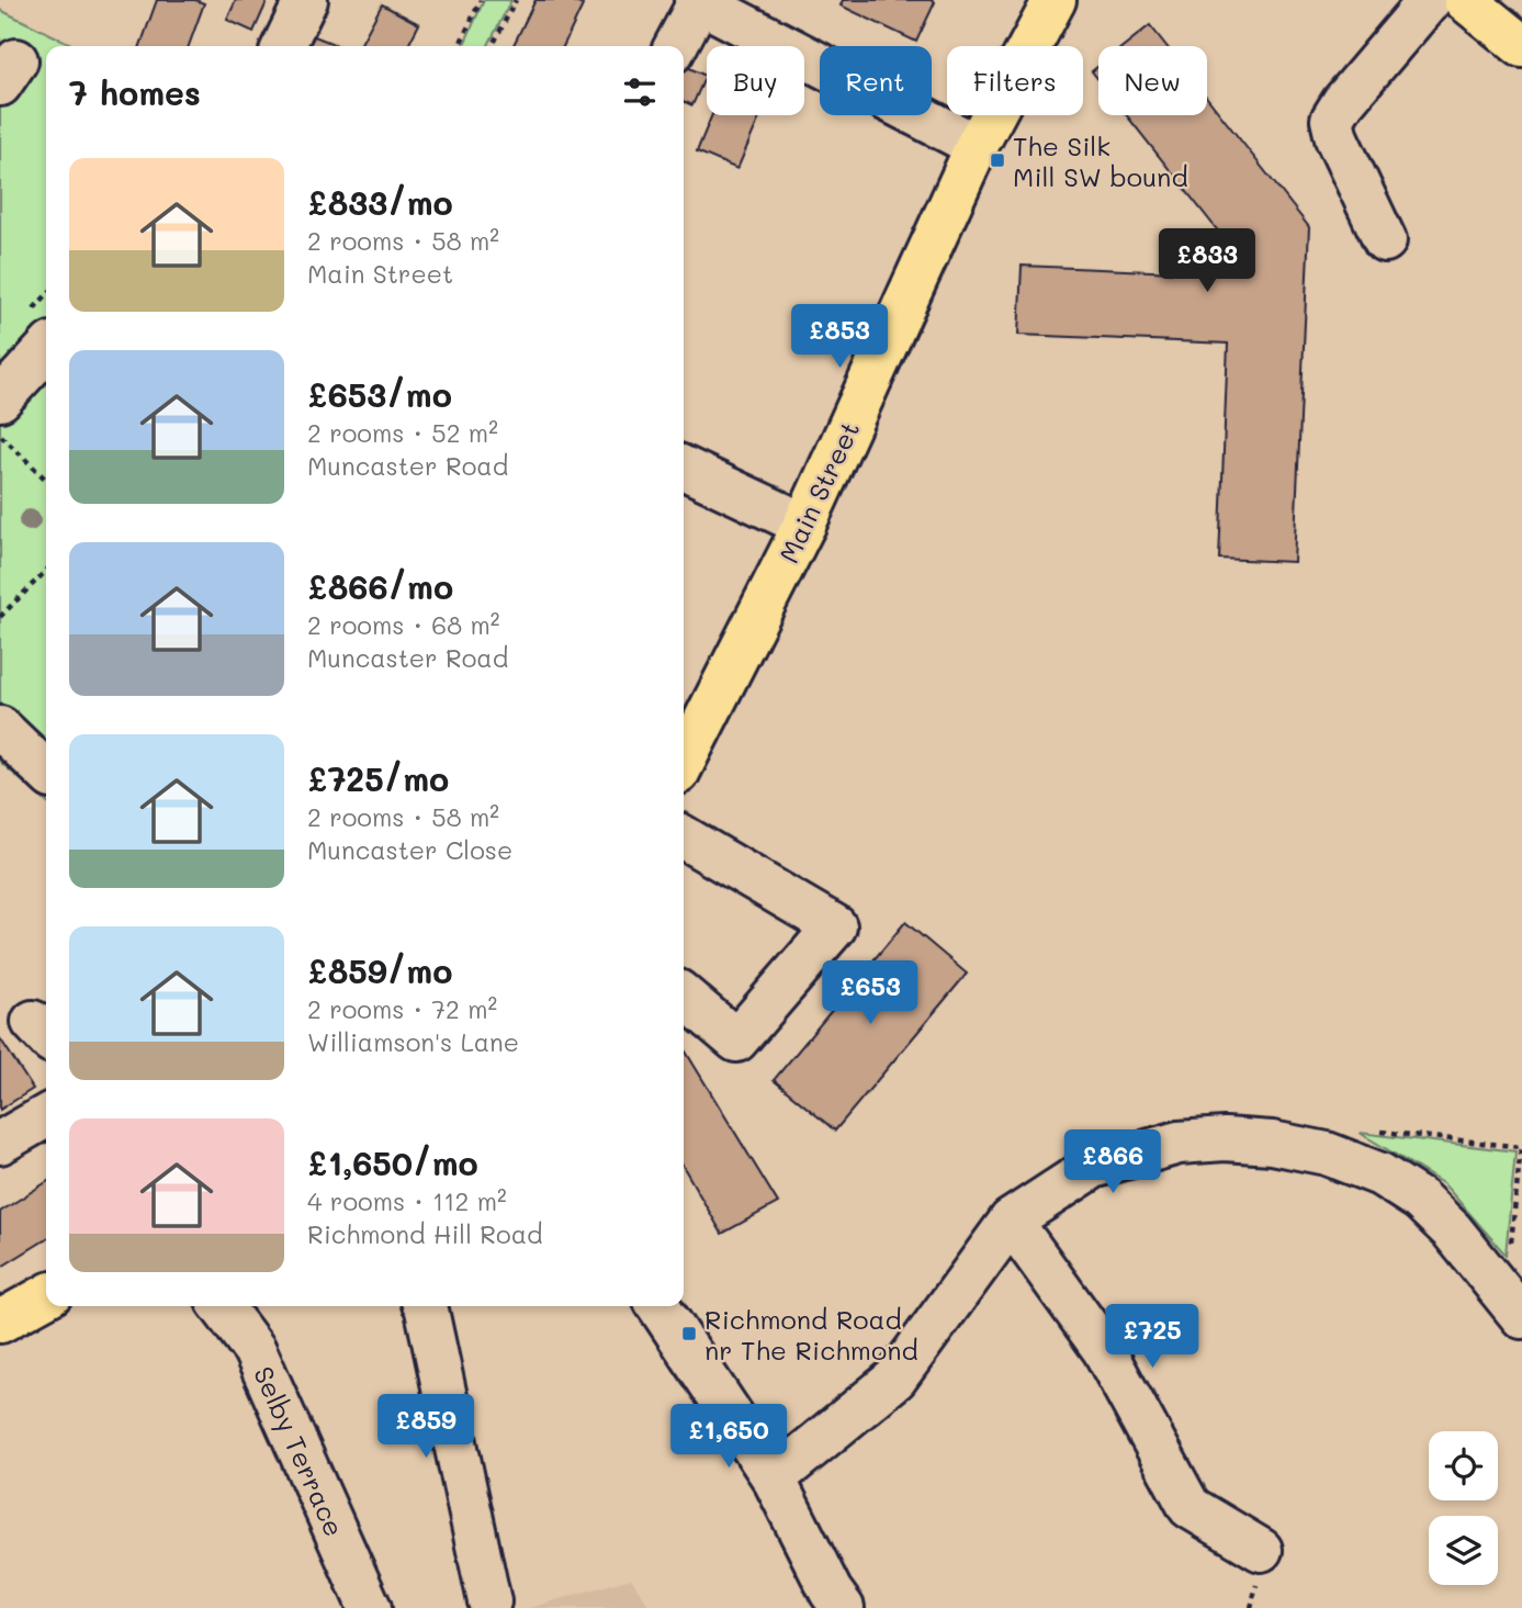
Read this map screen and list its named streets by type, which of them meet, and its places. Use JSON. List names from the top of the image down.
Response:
{
  "streets": {
    "main road": ["Main Street"],
    "street": ["Selby Terrace"]
  },
  "places": {
    "transit": ["The Silk Mill SW bound", "Richmond Road nr The Richmond"]
  },
  "page": {
    "chip": [
      "Buy",
      "Rent",
      "Filters",
      "New"
    ],
    "heading": "7 homes",
    "list": [
      {
        "name": "£833/mo",
        "note": "2 rooms · 58 m² · Main Street"
      },
      {
        "name": "£653/mo",
        "note": "2 rooms · 52 m² · Muncaster Road"
      },
      {
        "name": "£866/mo",
        "note": "2 rooms · 68 m² · Muncaster Road"
      },
      {
        "name": "£725/mo",
        "note": "2 rooms · 58 m² · Muncaster Close"
      },
      {
        "name": "£859/mo",
        "note": "2 rooms · 72 m² · Williamson's Lane"
      },
      {
        "name": "£1,650/mo",
        "note": "4 rooms · 112 m² · Richmond Hill Road"
      }
    ],
    "price": [
      "£833",
      "£853",
      "£653",
      "£866",
      "£725",
      "£859",
      "£1,650"
    ]
  }
}
